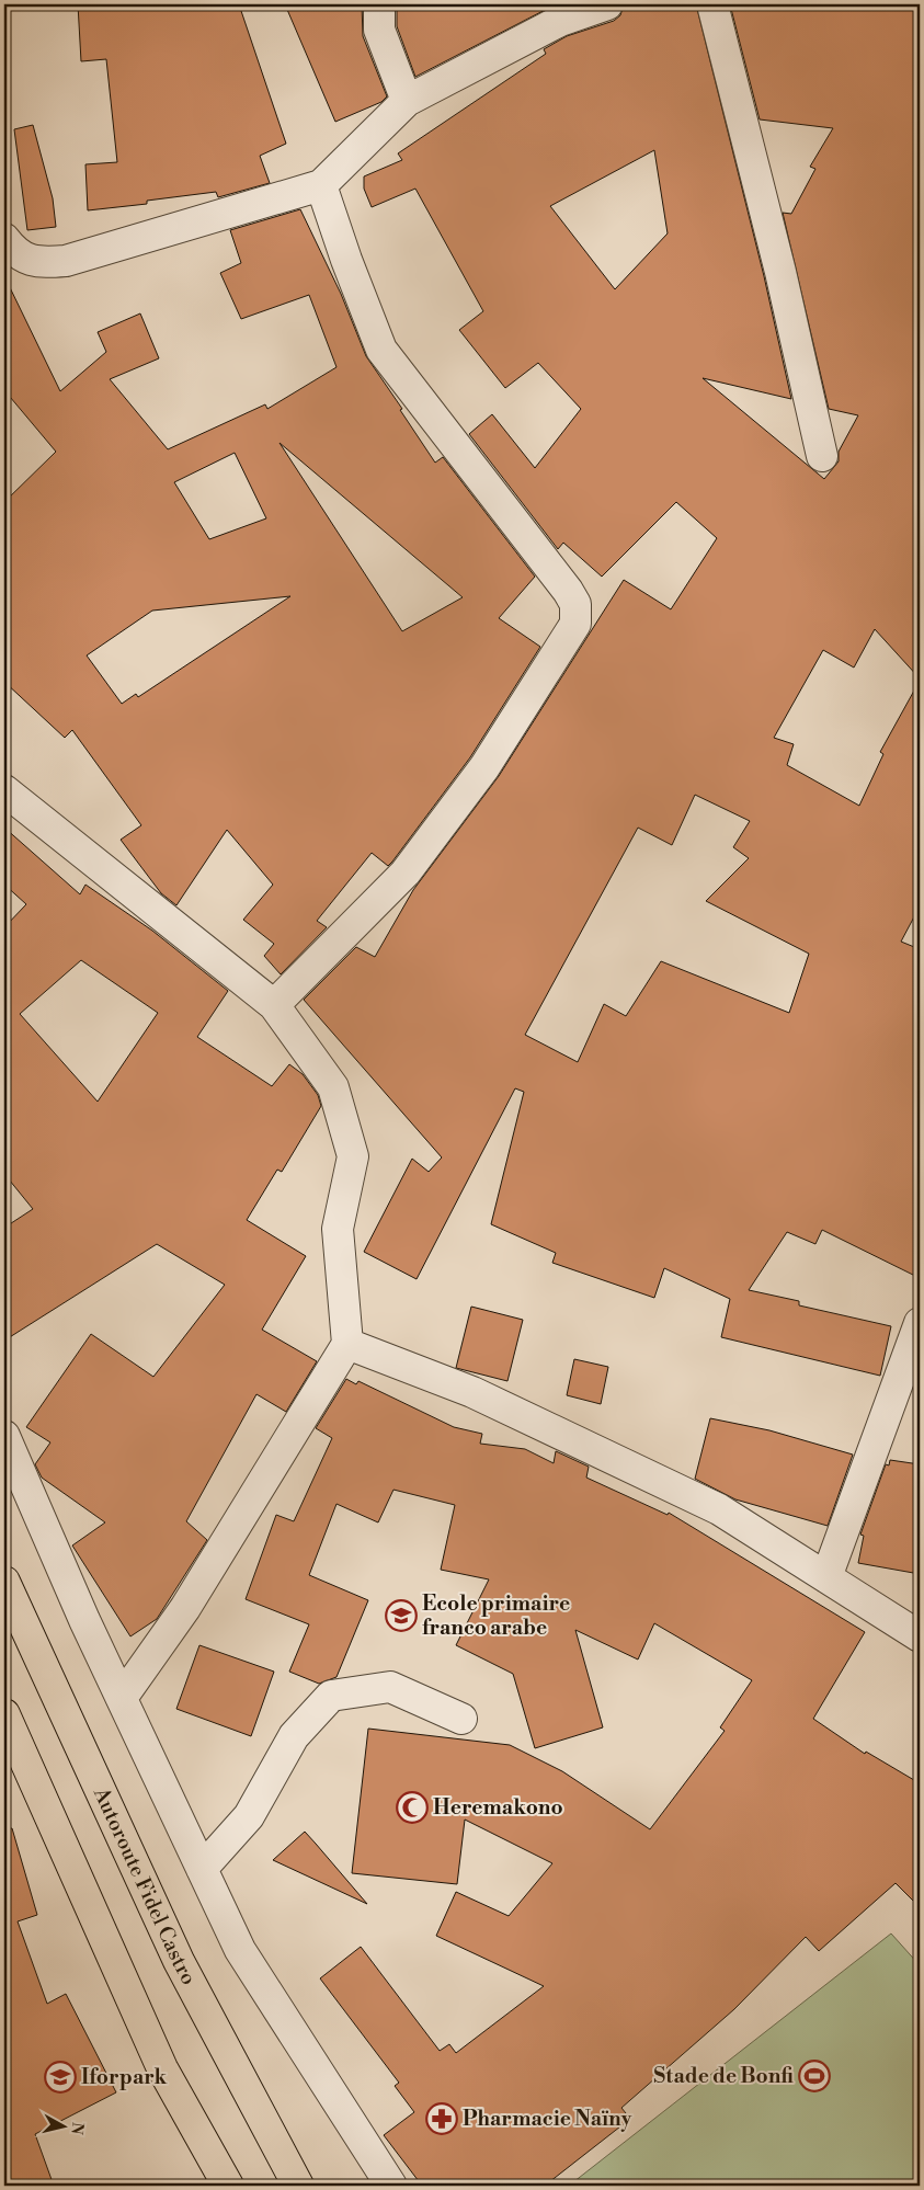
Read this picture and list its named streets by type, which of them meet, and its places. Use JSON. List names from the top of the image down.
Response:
{
  "streets": {
    "highway": ["Autoroute Fidel Castro"]
  },
  "places": {
    "school or university": ["Ecole primaire franco arabe", "Iforpark"],
    "mosque": ["Heremakono"],
    "sports": ["Stade de Bonfi"],
    "pharmacy": ["Pharmacie Naïny"]
  },
  "north": "right"
}
